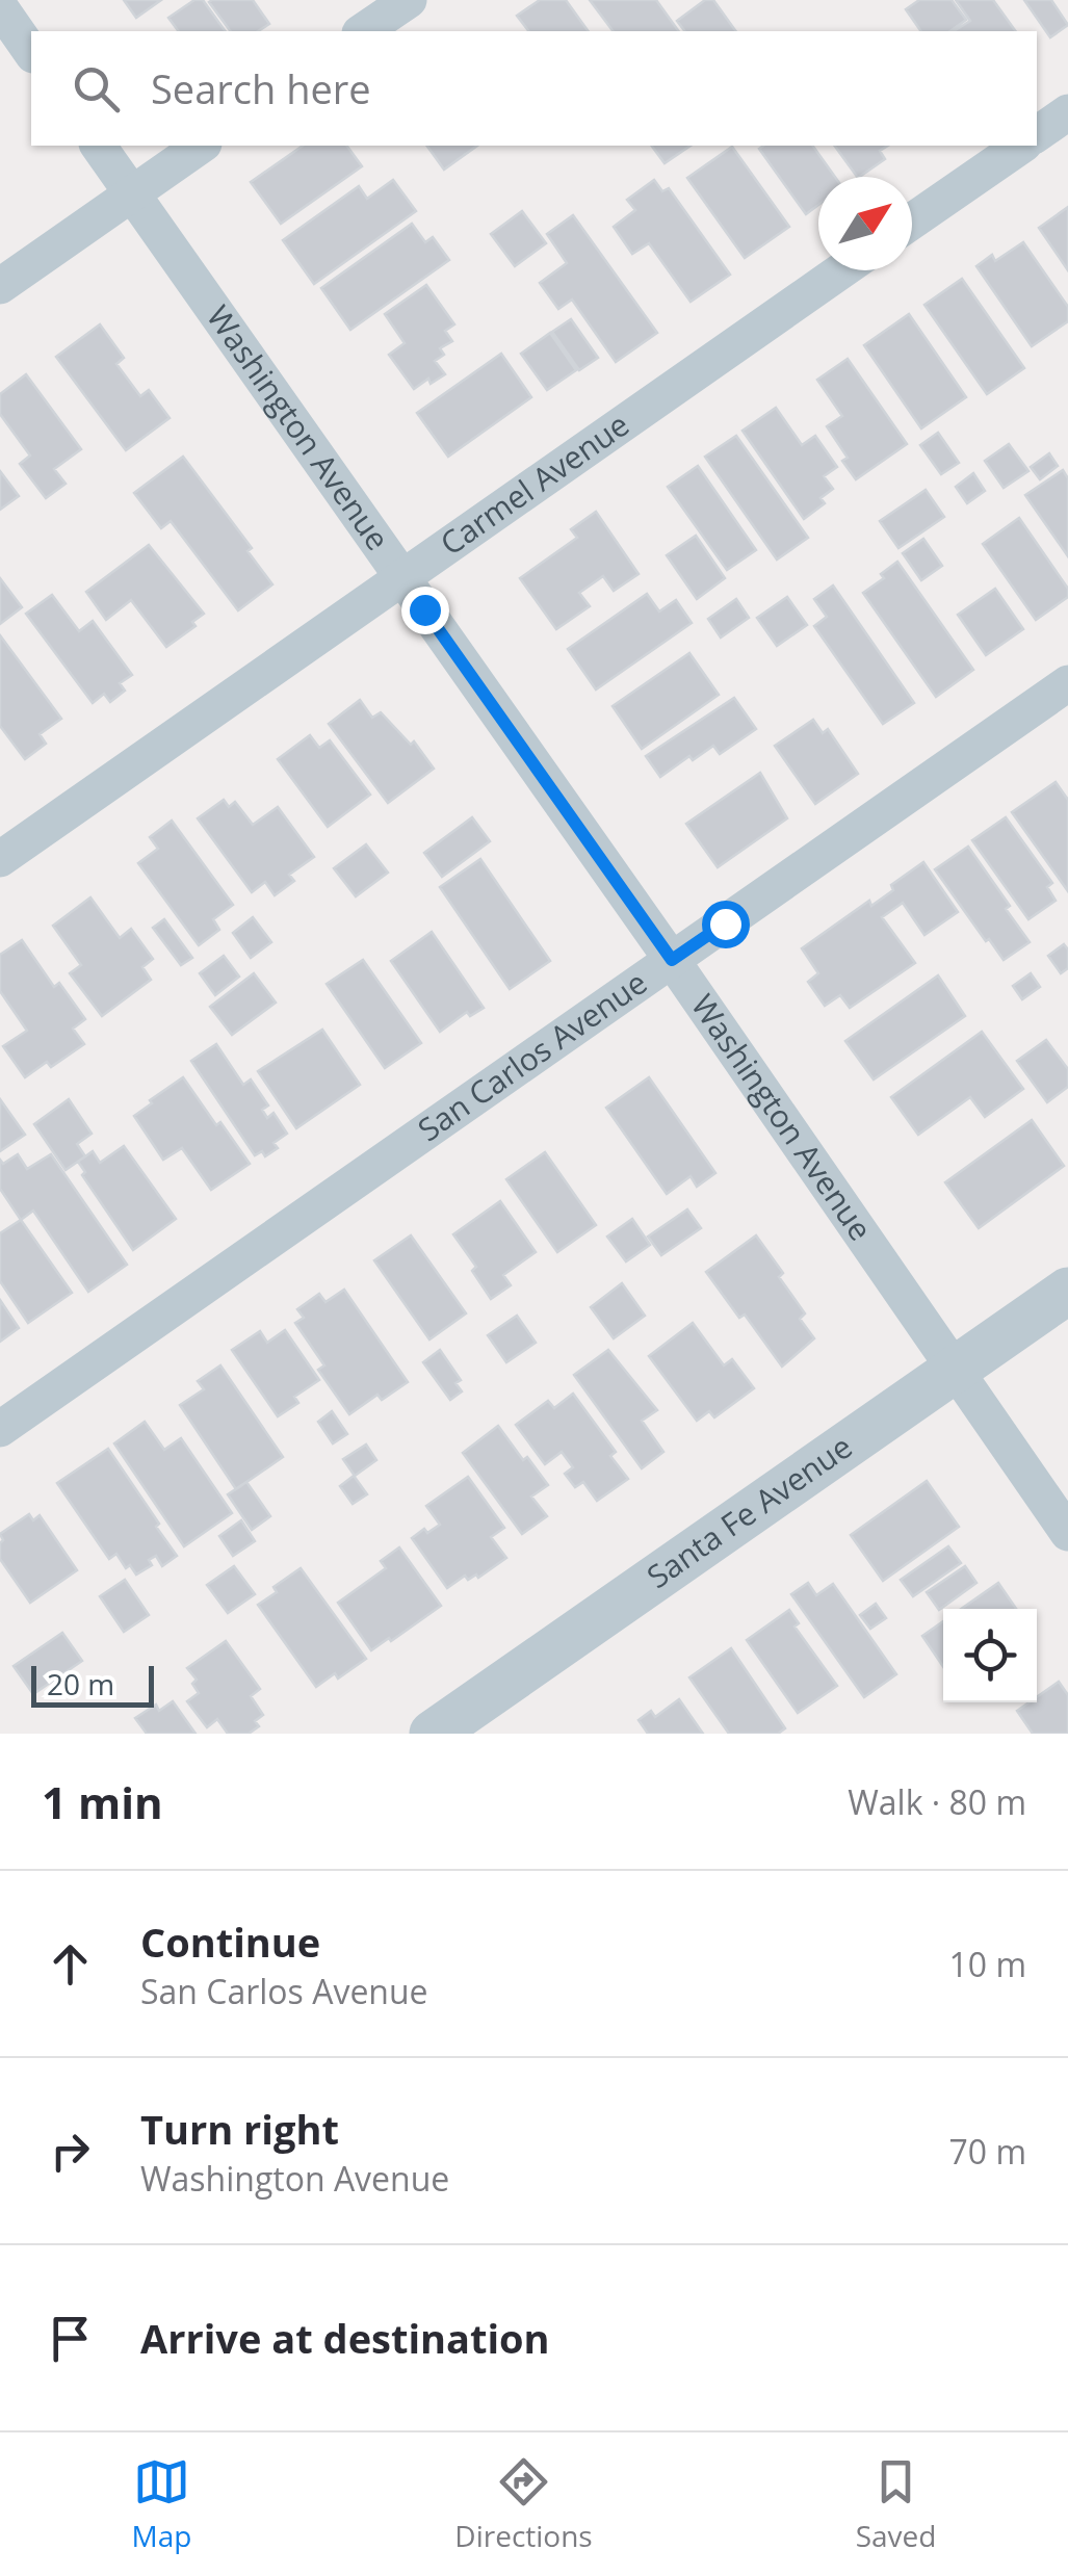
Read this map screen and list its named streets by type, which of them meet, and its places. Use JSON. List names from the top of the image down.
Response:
{
  "streets": {
    "street": [
      "Washington Avenue",
      "Carmel Avenue",
      "San Carlos Avenue",
      "Santa Fe Avenue"
    ]
  },
  "crossings": [
    ["Washington Avenue", "Carmel Avenue"],
    ["Washington Avenue", "San Carlos Avenue"],
    ["Washington Avenue", "Santa Fe Avenue"]
  ],
  "scale_bar": "20 m",
  "north": "top right",
  "page": {
    "search": "Search here",
    "scale": "20 m",
    "heading": ["1 min", "Walk · 80 m"],
    "list": [
      ["Continue", "San Carlos Avenue", "10 m"],
      ["Turn right", "Washington Avenue", "70 m"],
      "Arrive at destination"
    ],
    "nav": ["Map", "Directions", "Saved"]
  }
}
